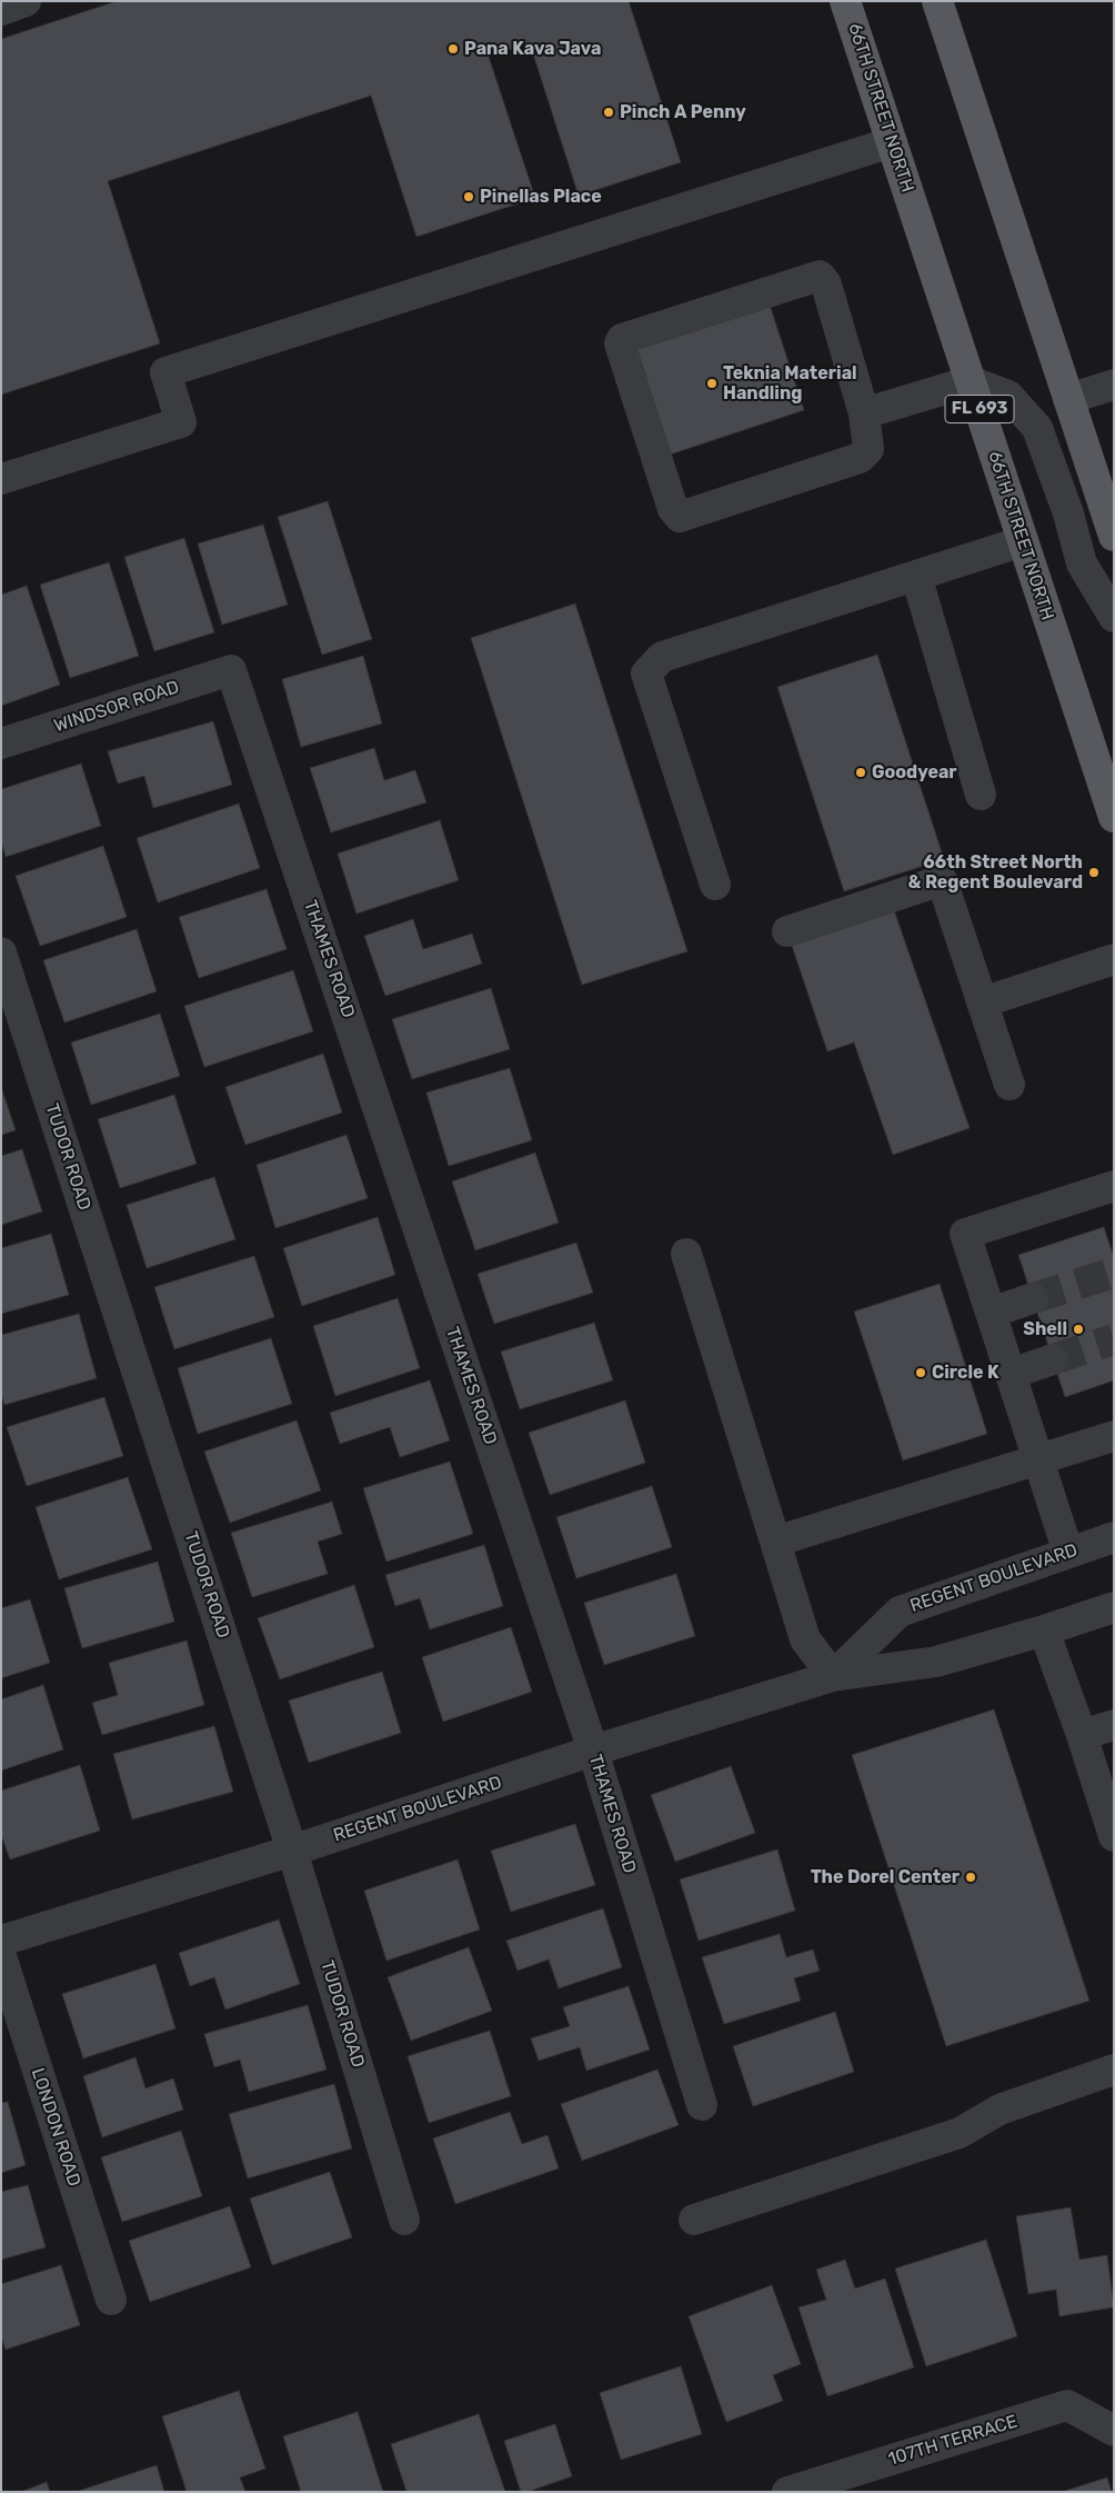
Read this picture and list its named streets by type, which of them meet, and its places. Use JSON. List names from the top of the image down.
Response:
{
  "streets": {
    "main road": ["66TH STREET NORTH", "FL 693"],
    "street": [
      "WINDSOR ROAD",
      "THAMES ROAD",
      "TUDOR ROAD",
      "REGENT BOULEVARD",
      "LONDON ROAD",
      "107TH TERRACE"
    ]
  },
  "crossings": [
    ["WINDSOR ROAD", "THAMES ROAD"],
    ["THAMES ROAD", "REGENT BOULEVARD"],
    ["TUDOR ROAD", "REGENT BOULEVARD"]
  ],
  "places": [
    "Pana Kava Java",
    "Pinch A Penny",
    "Pinellas Place",
    "Teknia Material Handling",
    "Goodyear",
    "66th Street North & Regent Boulevard",
    "Shell",
    "Circle K",
    "The Dorel Center"
  ]
}
